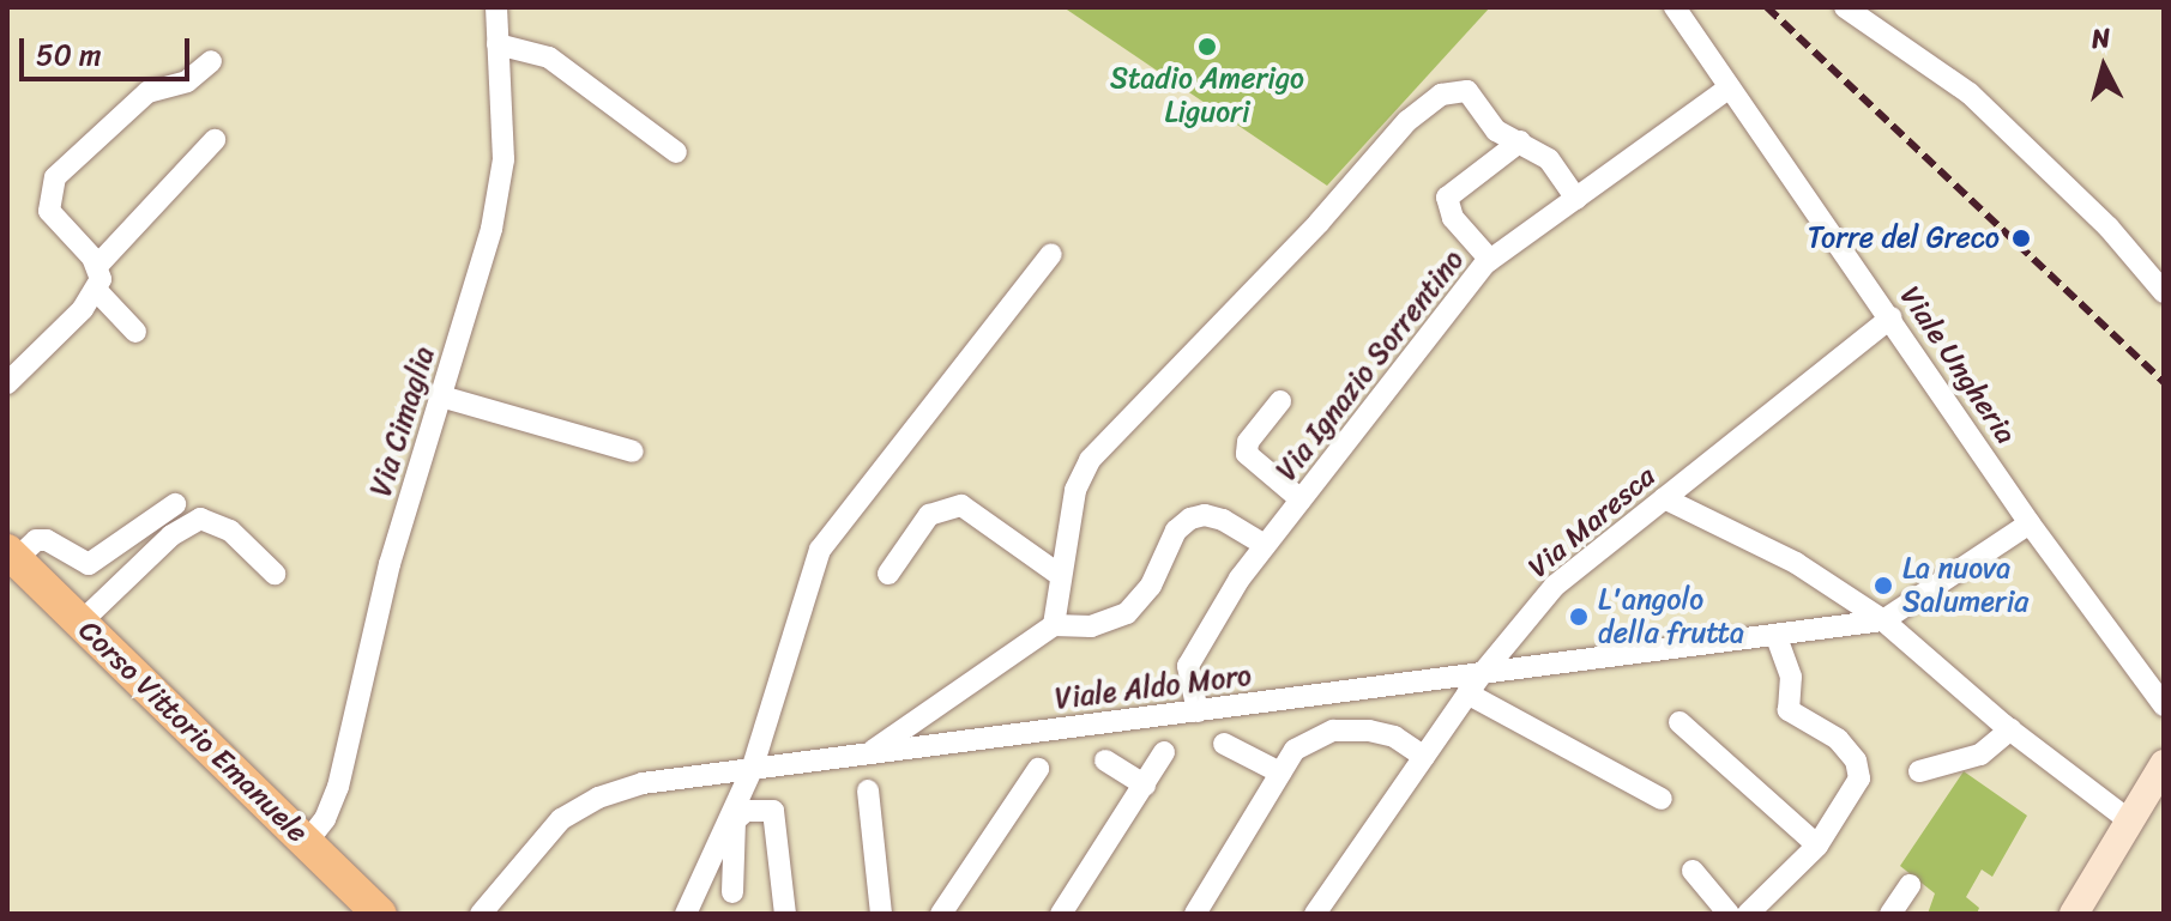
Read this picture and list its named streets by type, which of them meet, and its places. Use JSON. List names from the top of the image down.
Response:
{
  "streets": {
    "main road": ["Corso Vittorio Emanuele"],
    "street": [
      "Via Ignazio Sorrentino",
      "Viale Ungheria",
      "Via Cimaglia",
      "Via Maresca",
      "Viale Aldo Moro"
    ]
  },
  "crossings": [
    ["Via Ignazio Sorrentino", "Viale Ungheria"],
    ["Via Ignazio Sorrentino", "Viale Aldo Moro"],
    ["Viale Ungheria", "Via Maresca"],
    ["Via Cimaglia", "Corso Vittorio Emanuele"],
    ["Via Maresca", "Viale Aldo Moro"]
  ],
  "places": [
    "Stadio Amerigo Liguori",
    "Torre del Greco",
    "La nuova Salumeria",
    "L'angolo della frutta"
  ],
  "scale_bar": "50 m",
  "north": "top"
}
